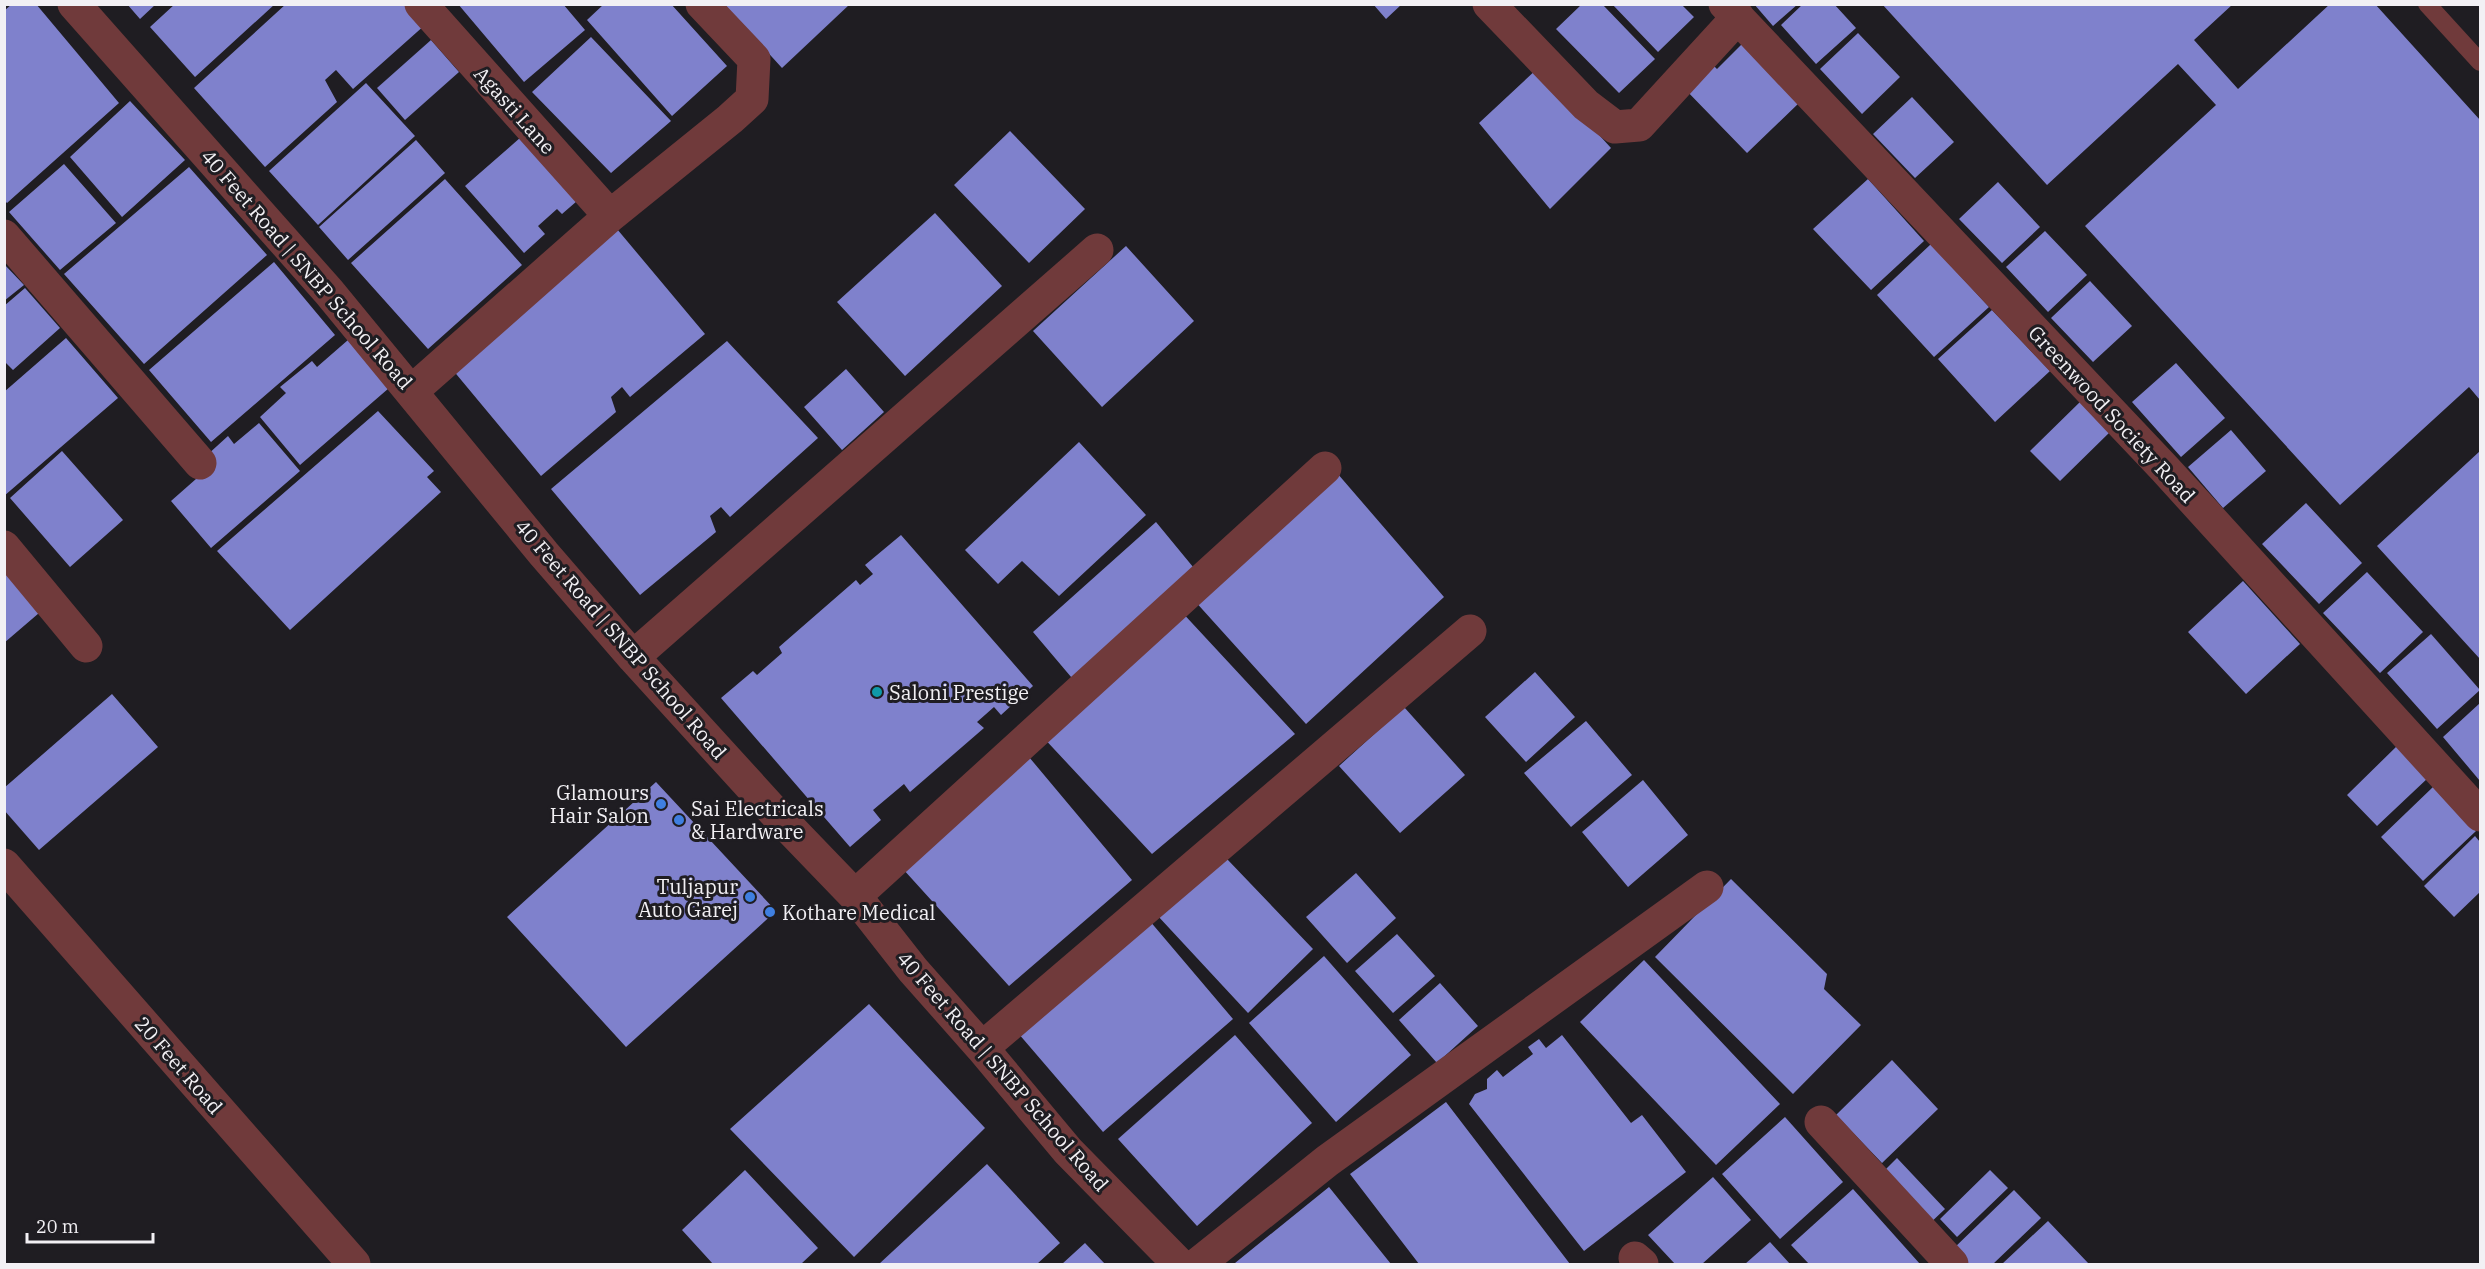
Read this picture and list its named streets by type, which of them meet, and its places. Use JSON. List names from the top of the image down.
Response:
{
  "streets": {
    "street": [
      "Agasti Lane",
      "40 Feet Road | SNBP School Road",
      "Greenwood Society Road",
      "20 Feet Road"
    ]
  },
  "places": [
    "Saloni Prestige",
    "Glamours Hair Salon",
    "Sai Electricals & Hardware",
    "Tuljapur Auto Garej",
    "Kothare Medical"
  ],
  "scale_bar": "20 m"
}
